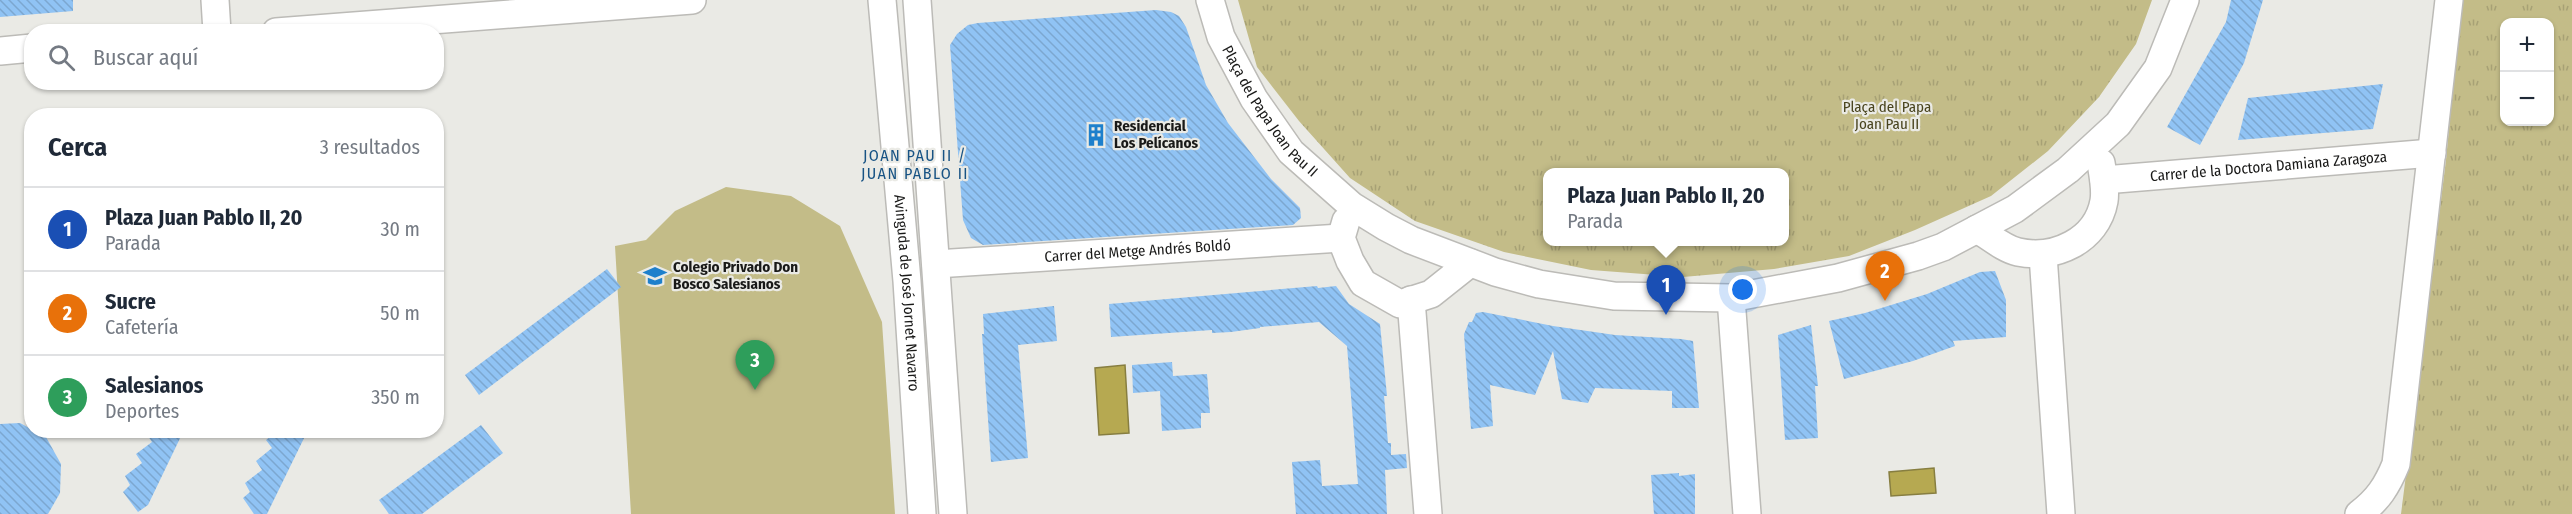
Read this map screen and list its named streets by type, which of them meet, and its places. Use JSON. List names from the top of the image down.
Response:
{
  "streets": {
    "street": [
      "Plaça del Papa Joan Pau II",
      "Carrer de la Doctora Damiana Zaragoza",
      "Carrer del Metge Andrés Boldó",
      "Avinguda de José Jornet Navarro"
    ]
  },
  "crossings": [
    ["Carrer del Metge Andrés Boldó", "Avinguda de José Jornet Navarro"]
  ],
  "districts": ["JOAN PAU II / JUAN PABLO II"],
  "parks": ["Plaça del Papa Joan Pau II"],
  "places": {
    "building": ["Residencial Los Pelícanos"],
    "school or university": ["Colegio Privado Don Bosco Salesianos"]
  },
  "page": {
    "map_buttons": ["+", "−"],
    "search": "Buscar aquí",
    "heading": ["Cerca", "3 resultados"],
    "popup": ["Plaza Juan Pablo II, 20", "Parada"],
    "list": [
      {
        "mark": "1",
        "name": "Plaza Juan Pablo II, 20",
        "note": "Parada",
        "value": "30 m"
      },
      {
        "mark": "2",
        "name": "Sucre",
        "note": "Cafetería",
        "value": "50 m"
      },
      {
        "mark": "3",
        "name": "Salesianos",
        "note": "Deportes",
        "value": "350 m"
      }
    ],
    "pins": ["2", "1", "3"]
  }
}
